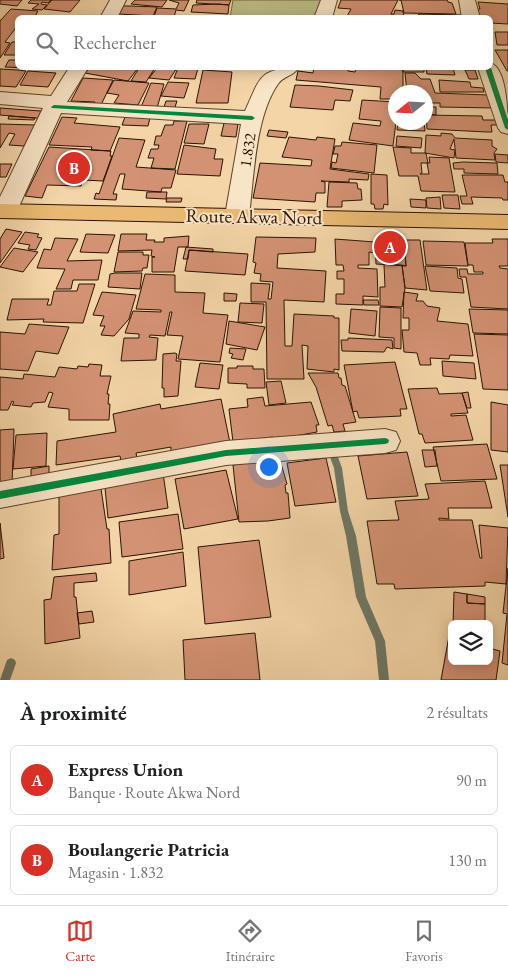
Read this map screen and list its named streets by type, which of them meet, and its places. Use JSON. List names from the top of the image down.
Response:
{
  "streets": {
    "main road": ["Route Akwa Nord"],
    "street": ["1.832"]
  },
  "crossings": [
    ["1.832", "Route Akwa Nord"]
  ],
  "north": "left",
  "page": {
    "search": "Rechercher",
    "pins": ["B", "A"],
    "heading": ["À proximité", "2 résultats"],
    "list": [
      {
        "mark": "A",
        "name": "Express Union",
        "note": "Banque · Route Akwa Nord",
        "value": "90 m"
      },
      {
        "mark": "B",
        "name": "Boulangerie Patricia",
        "note": "Magasin · 1.832",
        "value": "130 m"
      }
    ],
    "nav": ["Carte", "Itinéraire", "Favoris"]
  }
}
